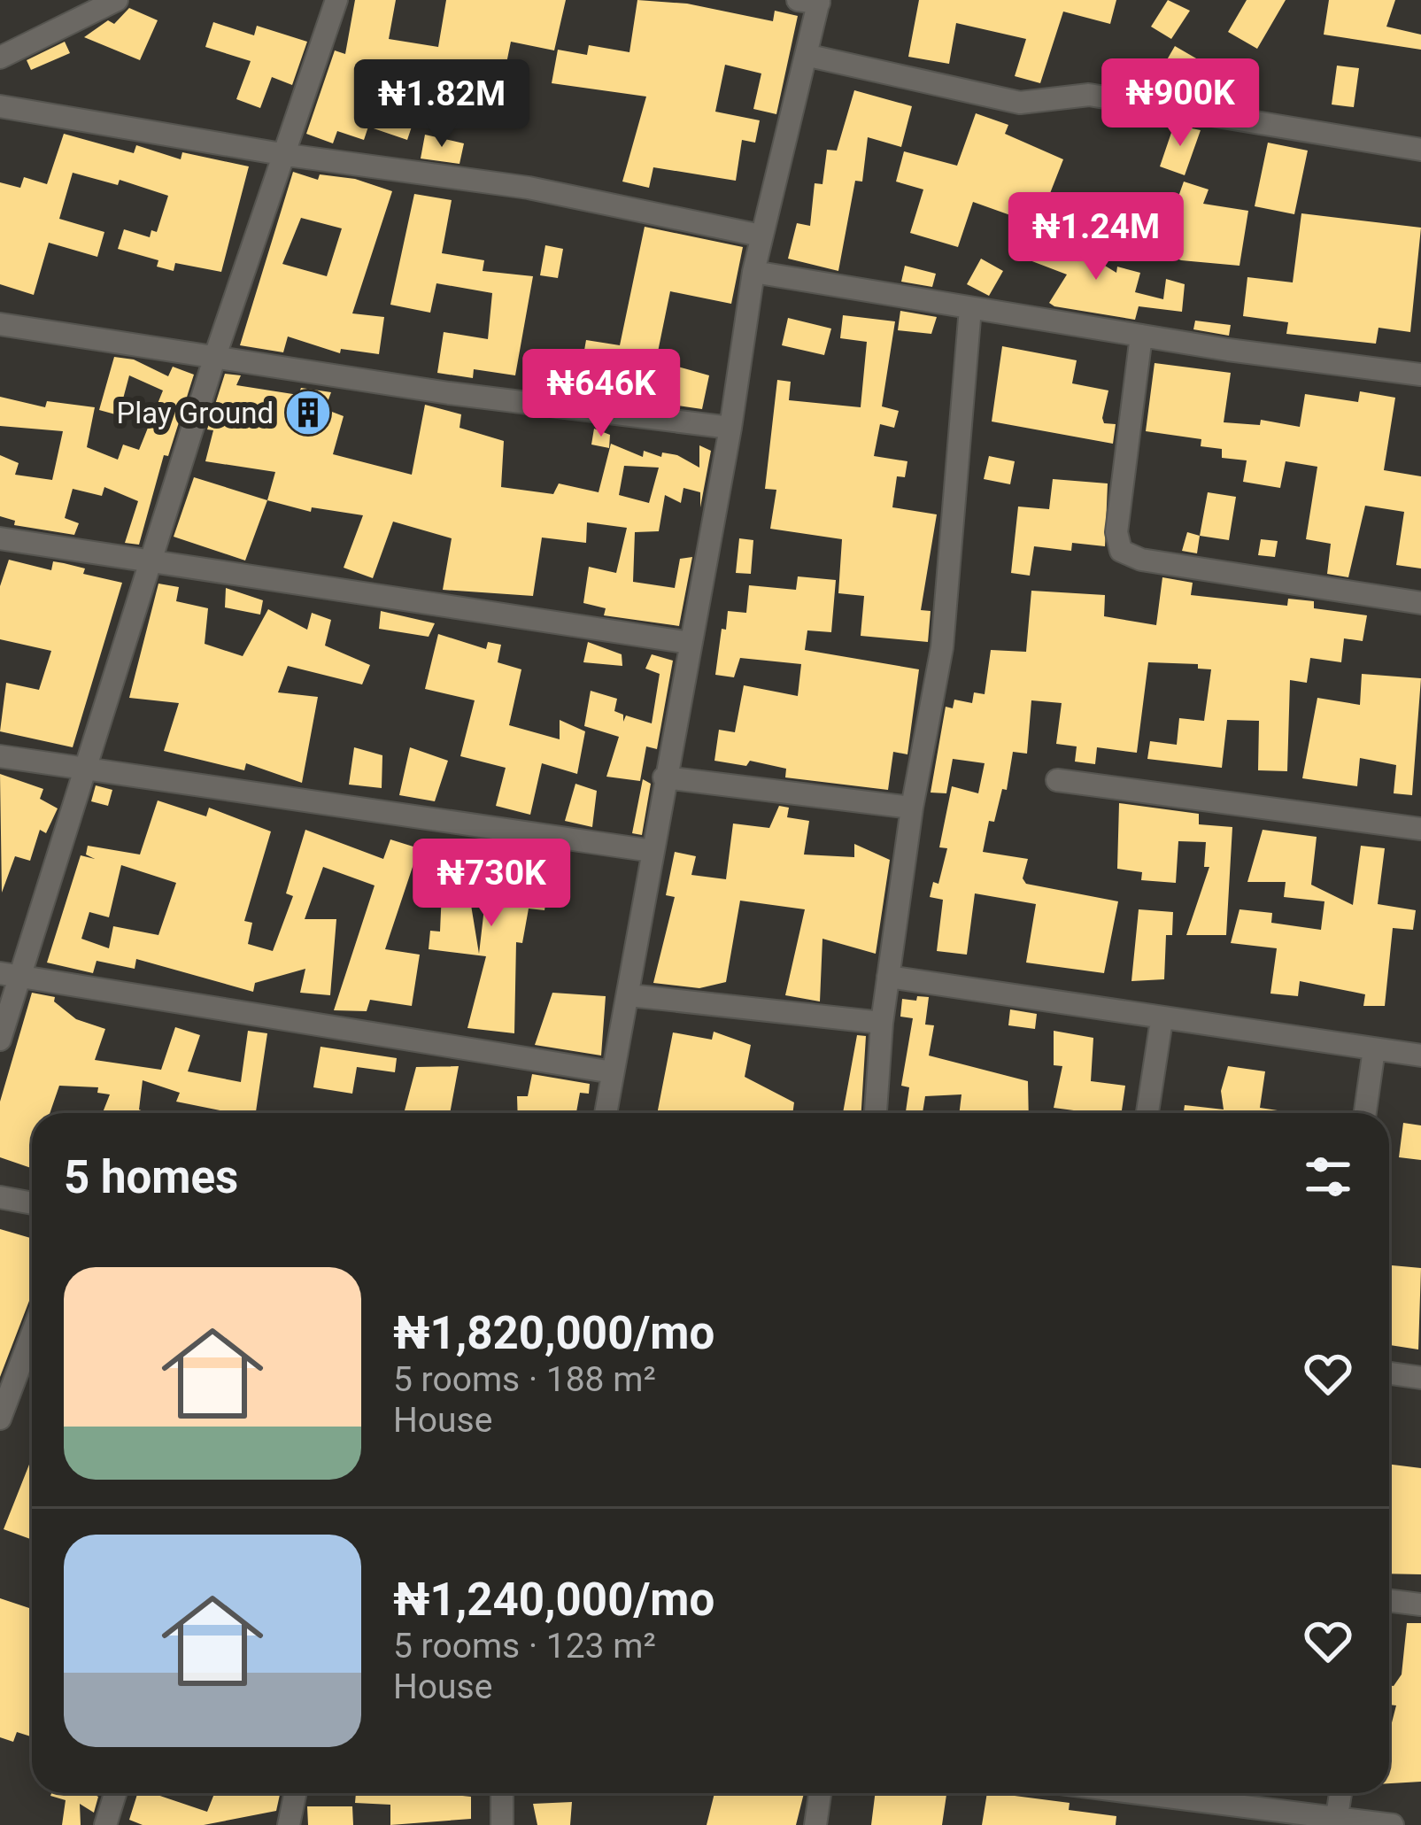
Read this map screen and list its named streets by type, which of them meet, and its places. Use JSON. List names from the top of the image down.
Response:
{
  "places": {
    "building": ["Play Ground"]
  },
  "page": {
    "price": [
      "₦900K",
      "₦1.82M",
      "₦1.24M",
      "₦646K",
      "₦730K"
    ],
    "heading": "5 homes",
    "list": [
      {
        "name": "₦1,820,000/mo",
        "note": "5 rooms · 188 m² · House"
      },
      {
        "name": "₦1,240,000/mo",
        "note": "5 rooms · 123 m² · House"
      }
    ]
  }
}
